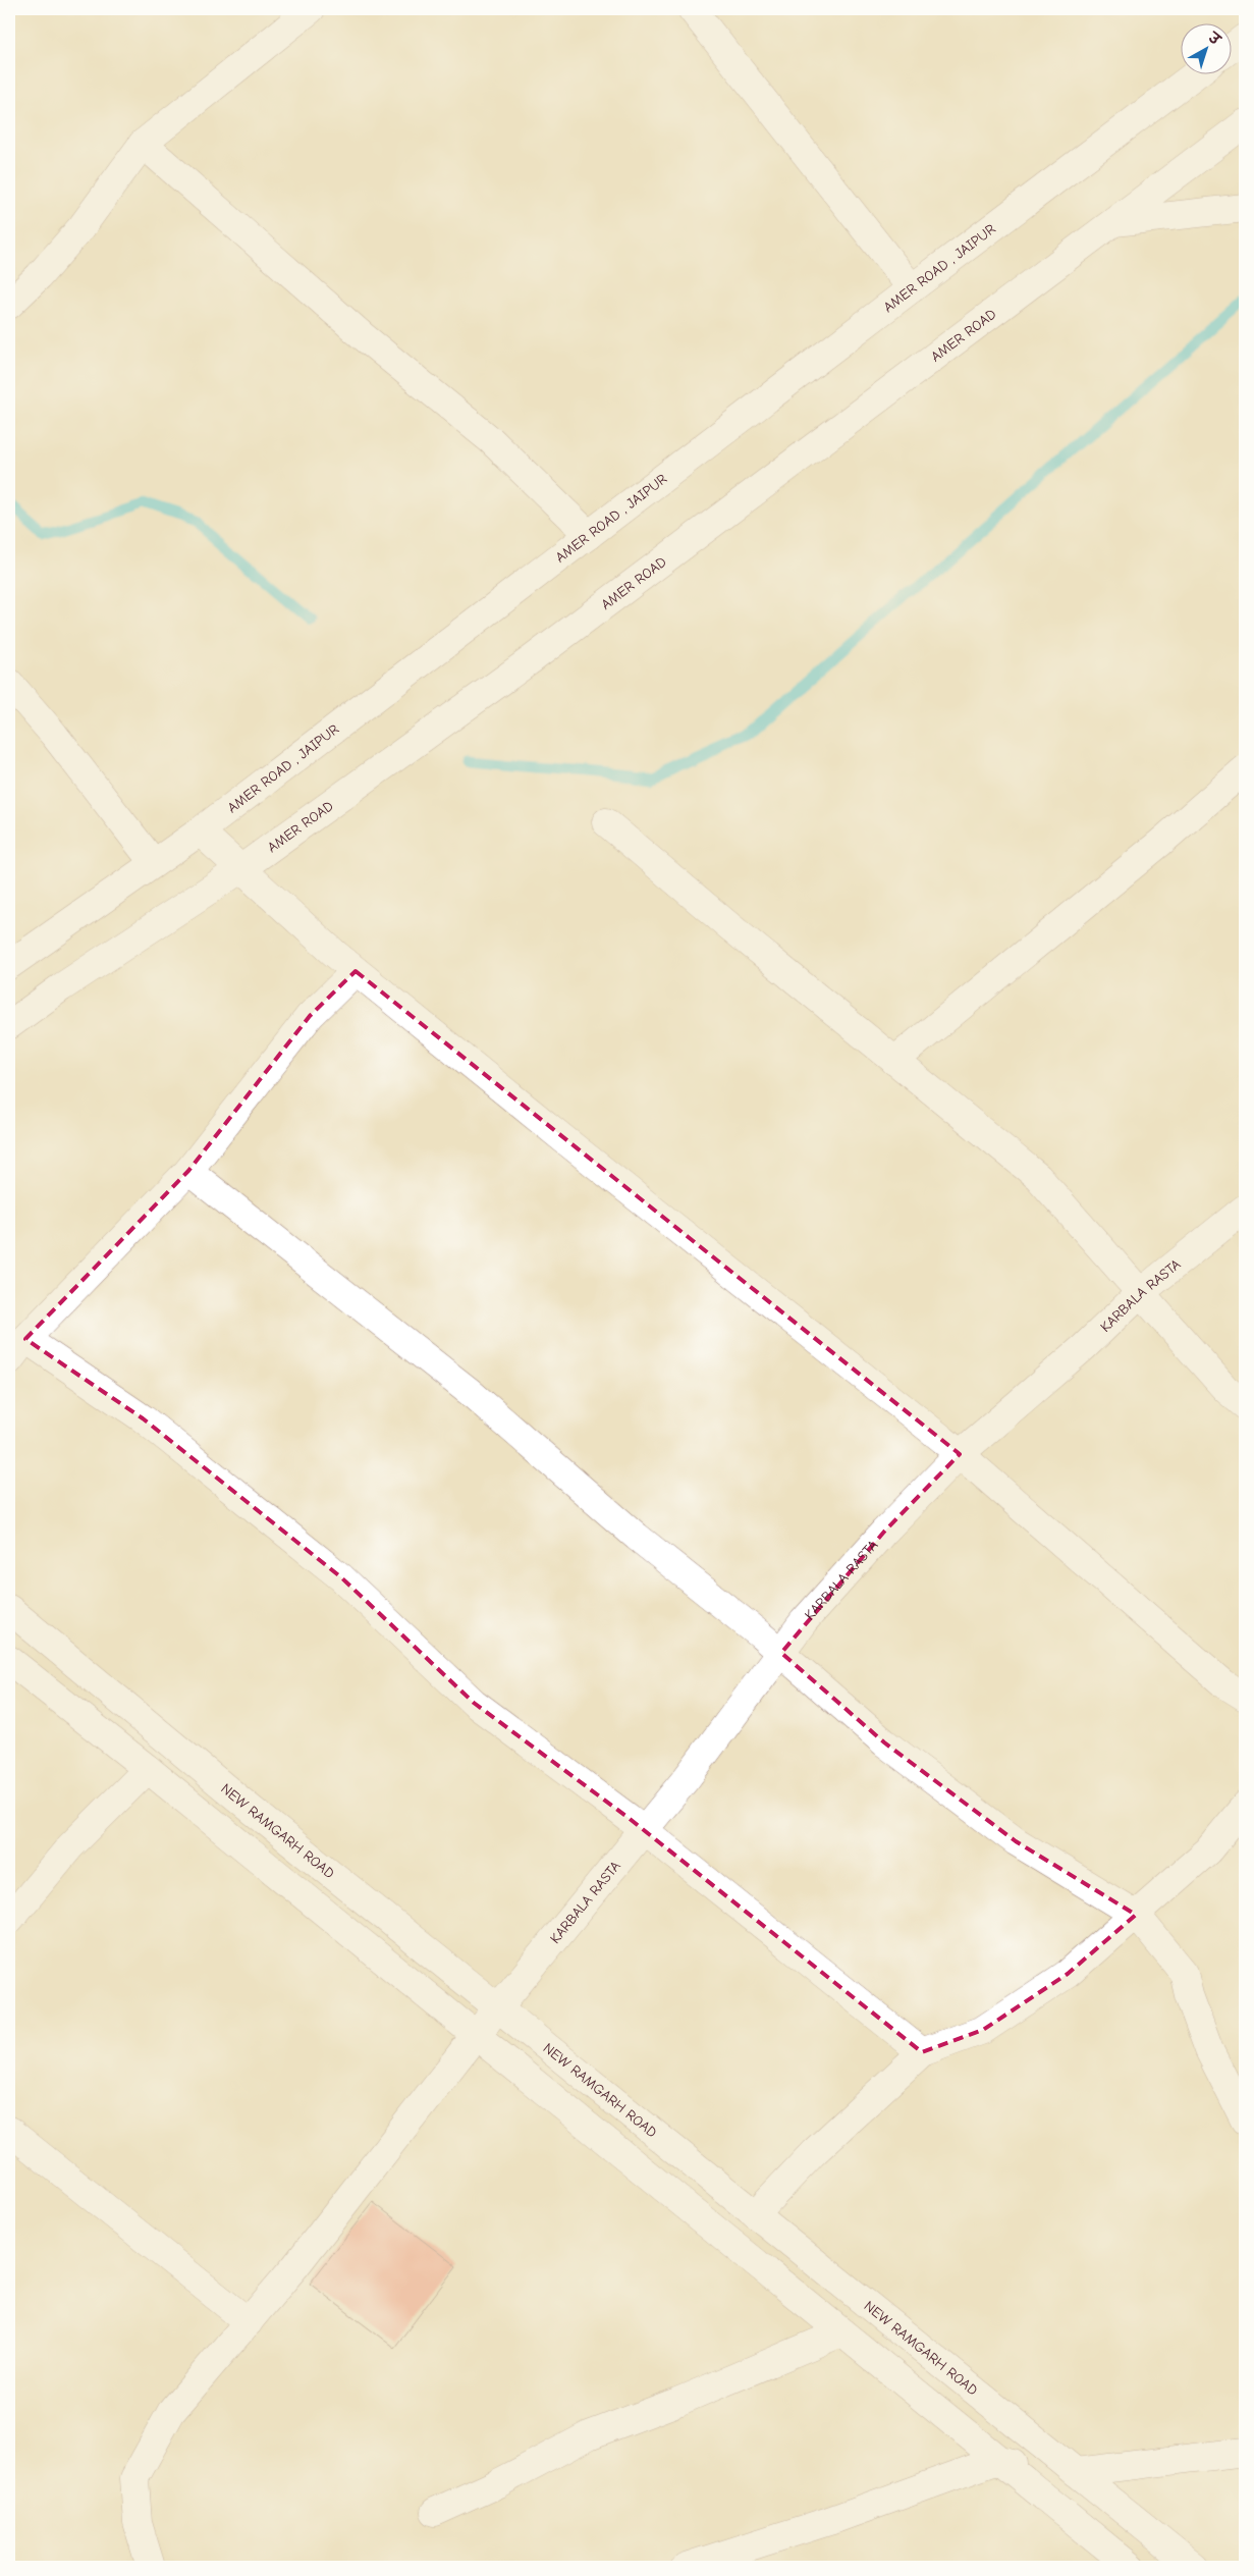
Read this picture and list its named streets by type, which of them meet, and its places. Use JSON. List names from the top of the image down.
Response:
{
  "streets": {
    "street": [
      "AMER ROAD , JAIPUR",
      "AMER ROAD",
      "KARBALA RASTA",
      "NEW RAMGARH ROAD"
    ]
  },
  "crossings": [
    ["KARBALA RASTA", "NEW RAMGARH ROAD"]
  ],
  "north": "top right"
}
